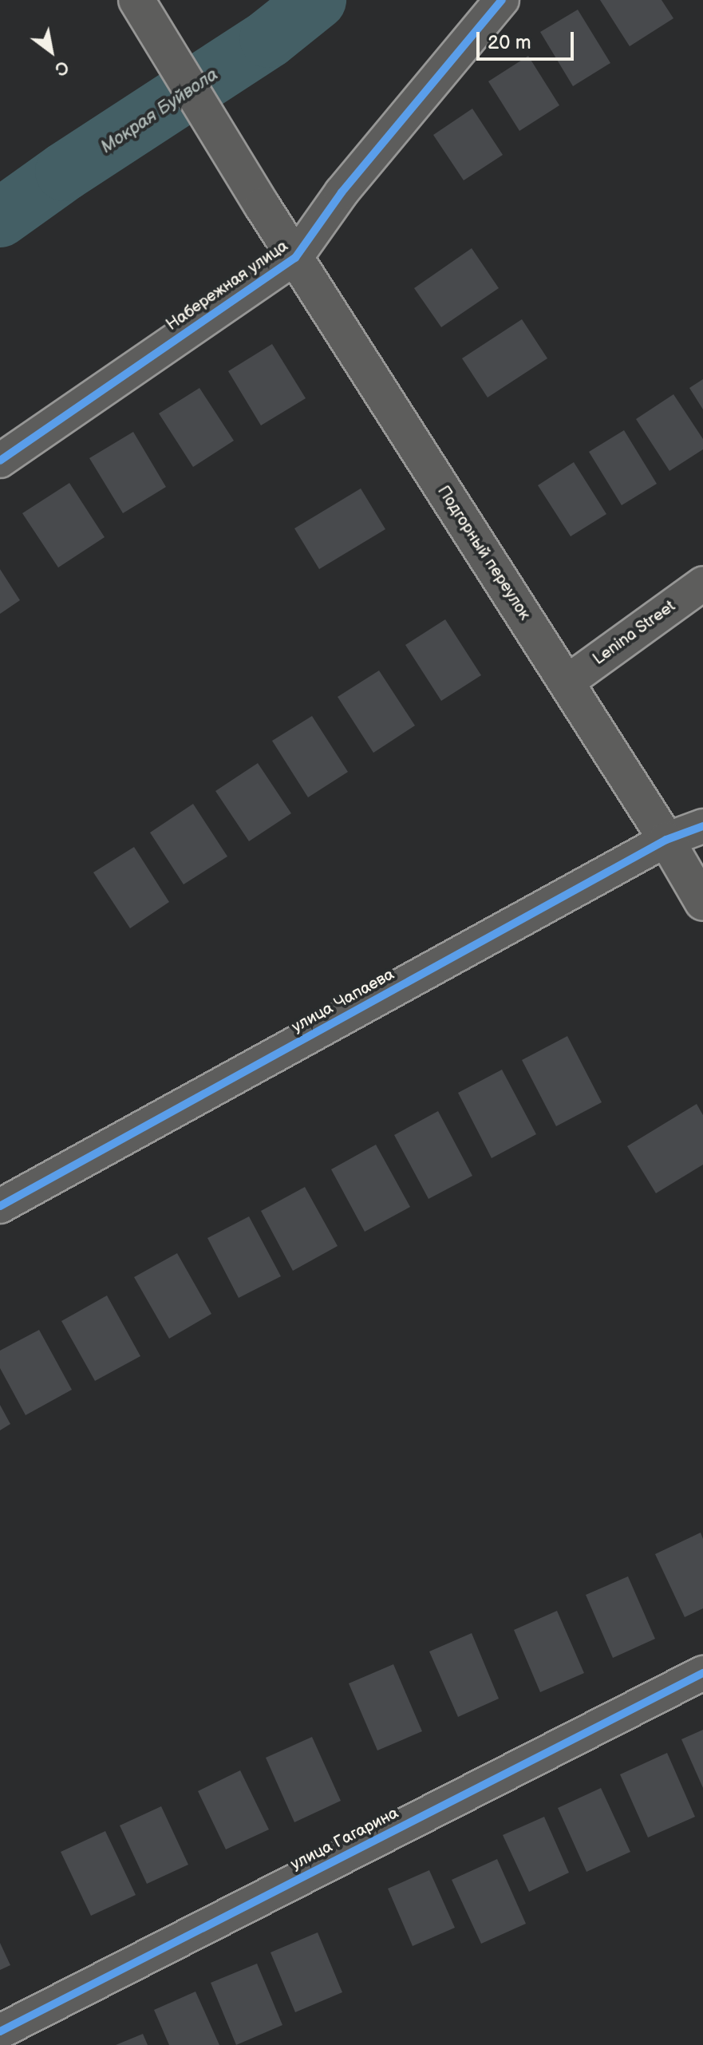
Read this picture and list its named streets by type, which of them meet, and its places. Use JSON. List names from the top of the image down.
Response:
{
  "streets": {
    "main road": ["Подгорный переулок"],
    "street": [
      "Набережная улица",
      "Lenina Street",
      "улица Чапаева",
      "улица Гагарина"
    ]
  },
  "crossings": [
    ["Набережная улица", "Подгорный переулок"],
    ["Подгорный переулок", "Lenina Street"],
    ["Подгорный переулок", "улица Чапаева"]
  ],
  "water": ["Мокрая Буйвола"],
  "scale_bar": "20 m",
  "north": "bottom right"
}
